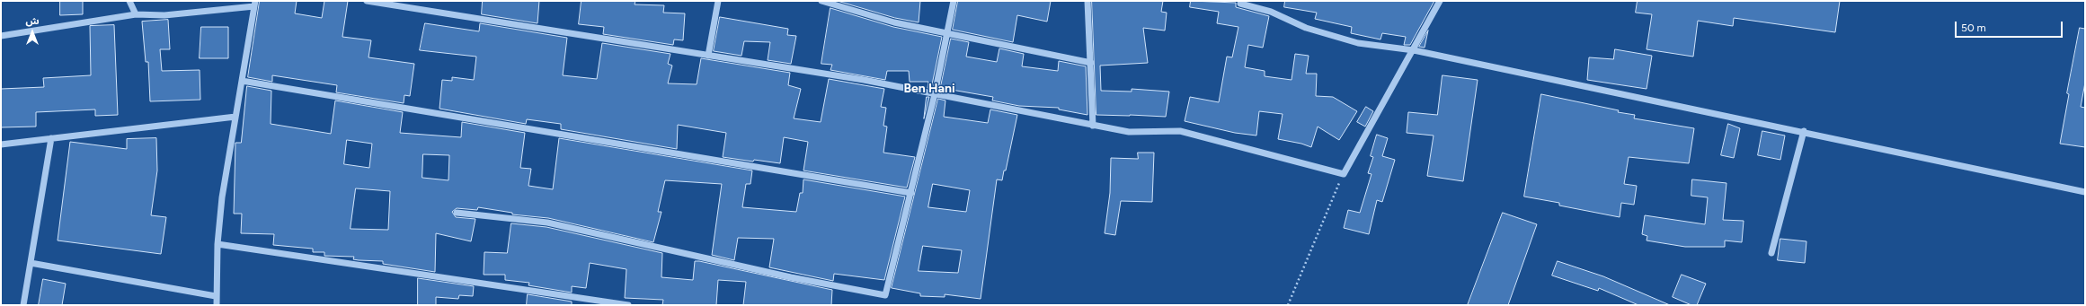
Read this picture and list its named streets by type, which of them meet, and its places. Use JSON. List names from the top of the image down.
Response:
{
  "districts": ["Ben Hani"],
  "scale_bar": "50 m",
  "north": "top"
}
